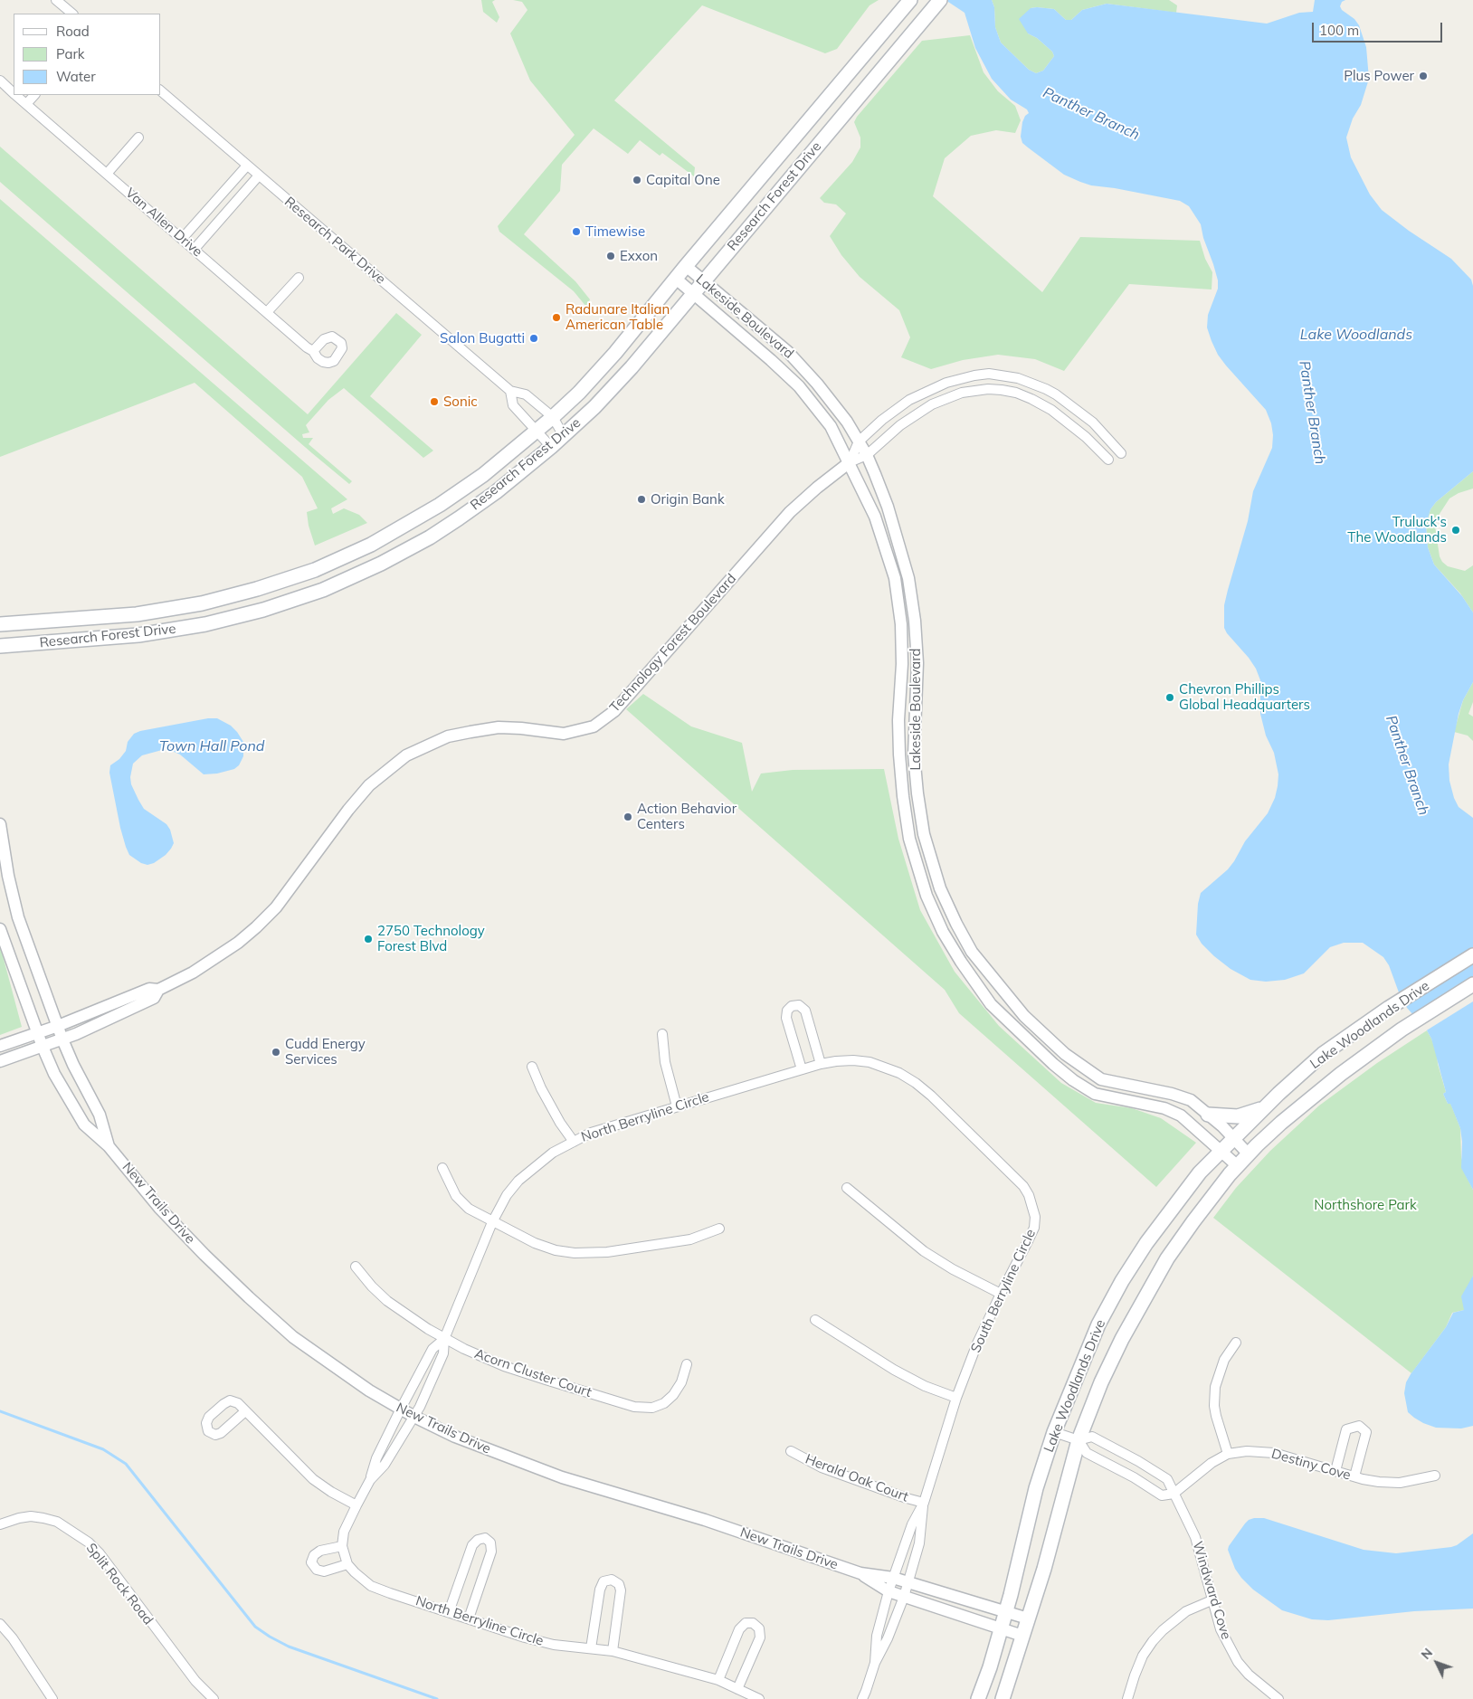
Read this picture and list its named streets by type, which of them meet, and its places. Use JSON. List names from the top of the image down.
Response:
{
  "streets": {
    "main road": ["Research Forest Drive", "Lake Woodlands Drive"],
    "street": [
      "Van Allen Drive",
      "Research Park Drive",
      "Lakeside Boulevard",
      "Technology Forest Boulevard",
      "North Berryline Circle",
      "New Trails Drive",
      "South Berryline Circle",
      "Acorn Cluster Court",
      "Destiny Cove",
      "Herald Oak Court",
      "Split Rock Road",
      "Windward Cove"
    ]
  },
  "crossings": [
    ["Research Forest Drive", "Research Park Drive"],
    ["Research Forest Drive", "Lakeside Boulevard"],
    ["Lakeside Boulevard", "Technology Forest Boulevard"],
    ["Lakeside Boulevard", "Lake Woodlands Drive"],
    ["Technology Forest Boulevard", "New Trails Drive"],
    ["Lake Woodlands Drive", "New Trails Drive"],
    ["Lake Woodlands Drive", "Windward Cove"],
    ["North Berryline Circle", "New Trails Drive"],
    ["North Berryline Circle", "South Berryline Circle"],
    ["North Berryline Circle", "Acorn Cluster Court"],
    ["New Trails Drive", "South Berryline Circle"],
    ["South Berryline Circle", "Herald Oak Court"],
    ["Destiny Cove", "Windward Cove"]
  ],
  "water": ["Panther Branch", "Lake Woodlands", "Town Hall Pond"],
  "parks": ["Northshore Park"],
  "places": [
    "Plus Power",
    "Capital One",
    "Timewise",
    "Exxon",
    "Radunare Italian American Table",
    "Salon Bugatti",
    "Sonic",
    "Origin Bank",
    "Truluck's The Woodlands",
    "Chevron Phillips Global Headquarters",
    "Action Behavior Centers",
    "2750 Technology Forest Blvd",
    "Cudd Energy Services"
  ],
  "legend": ["Road", "Park", "Water"],
  "scale_bar": "100 m",
  "north": "top left"
}
